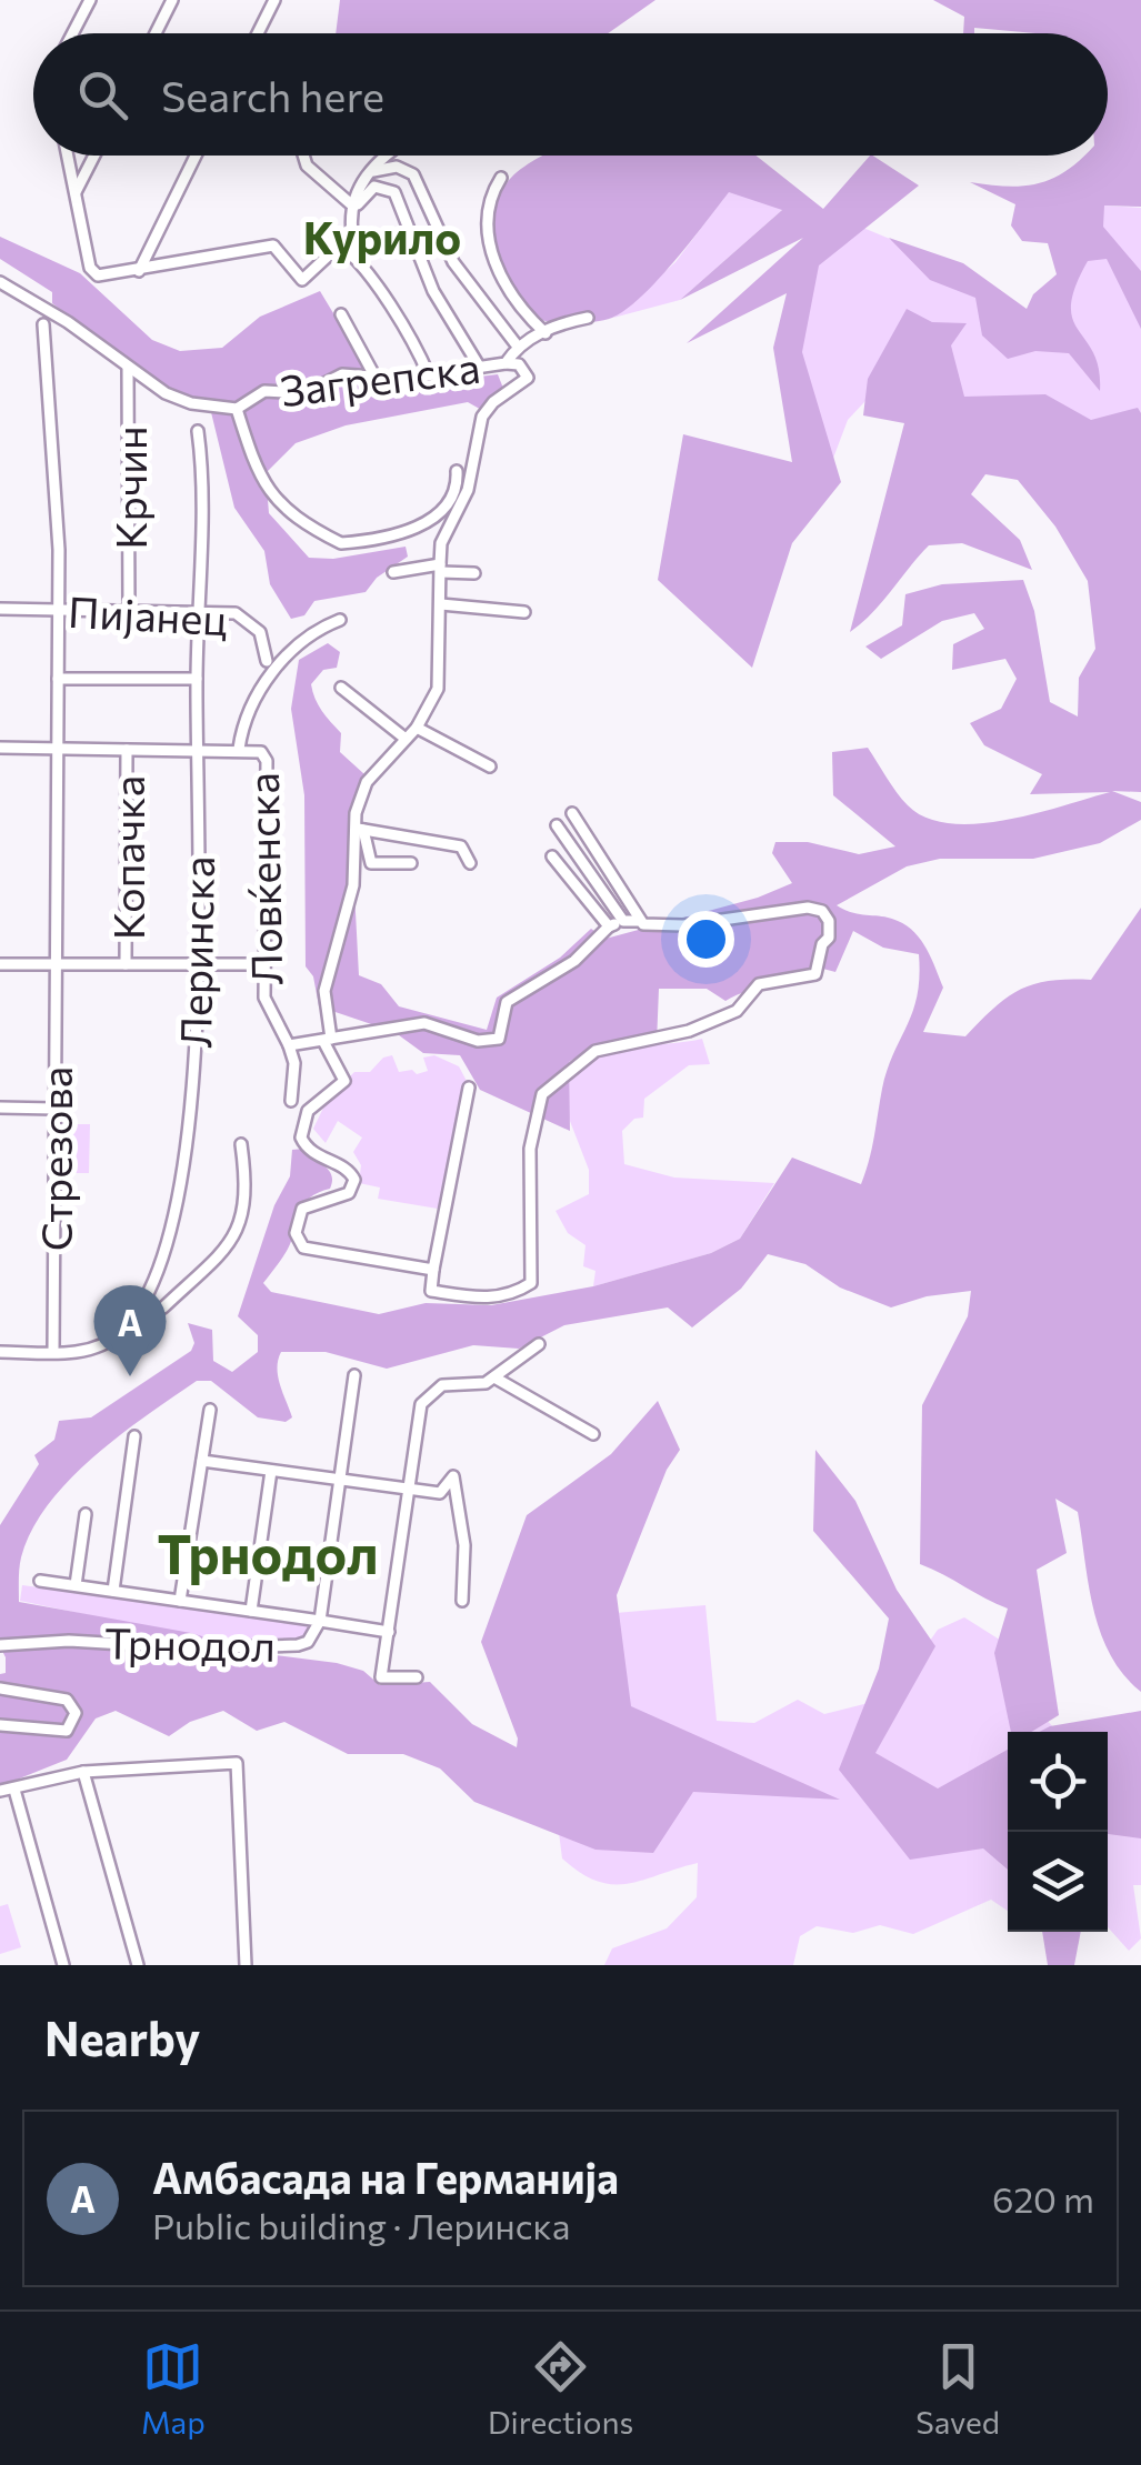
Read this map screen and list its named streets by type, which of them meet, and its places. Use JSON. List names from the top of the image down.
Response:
{
  "streets": {
    "street": [
      "Загрепска",
      "Крчин",
      "Пијанец",
      "Копачка",
      "Ловќенска",
      "Леринска",
      "Стрезова",
      "Трнодол"
    ]
  },
  "crossings": [
    ["Загрепска", "Крчин"],
    ["Крчин", "Пијанец"],
    ["Пијанец", "Леринска"],
    ["Пијанец", "Стрезова"],
    ["Копачка", "Ловќенска"],
    ["Ловќенска", "Леринска"],
    ["Ловќенска", "Стрезова"],
    ["Леринска", "Стрезова"]
  ],
  "districts": ["Курило", "Трнодол"],
  "page": {
    "search": "Search here",
    "pins": "A",
    "heading": "Nearby",
    "list": [
      {
        "mark": "A",
        "name": "Амбасада на Германија",
        "note": "Public building · Леринска",
        "value": "620 m"
      }
    ],
    "nav": ["Map", "Directions", "Saved"]
  }
}
